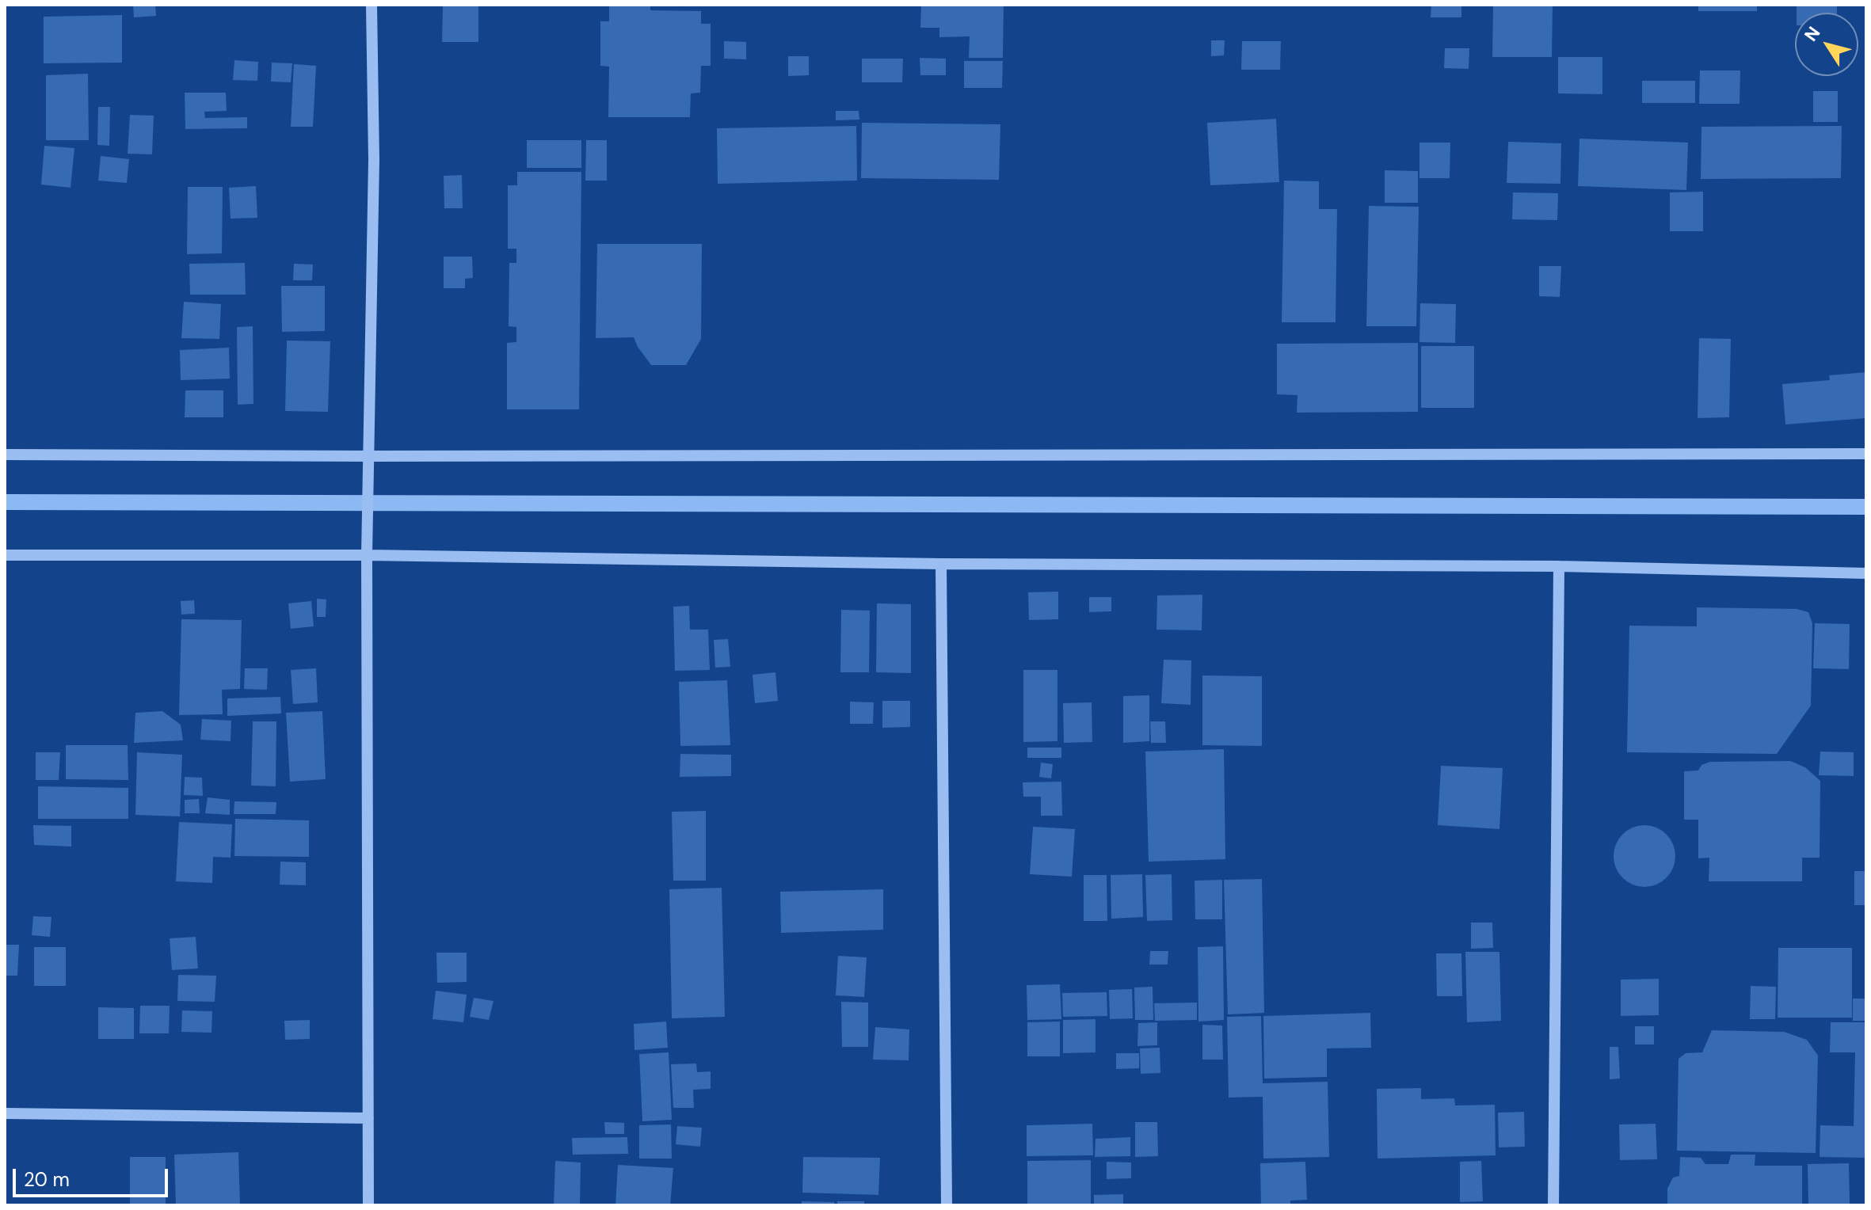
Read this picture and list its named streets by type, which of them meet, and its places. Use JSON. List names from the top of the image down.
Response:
{
  "scale_bar": "20 m",
  "north": "top left"
}
